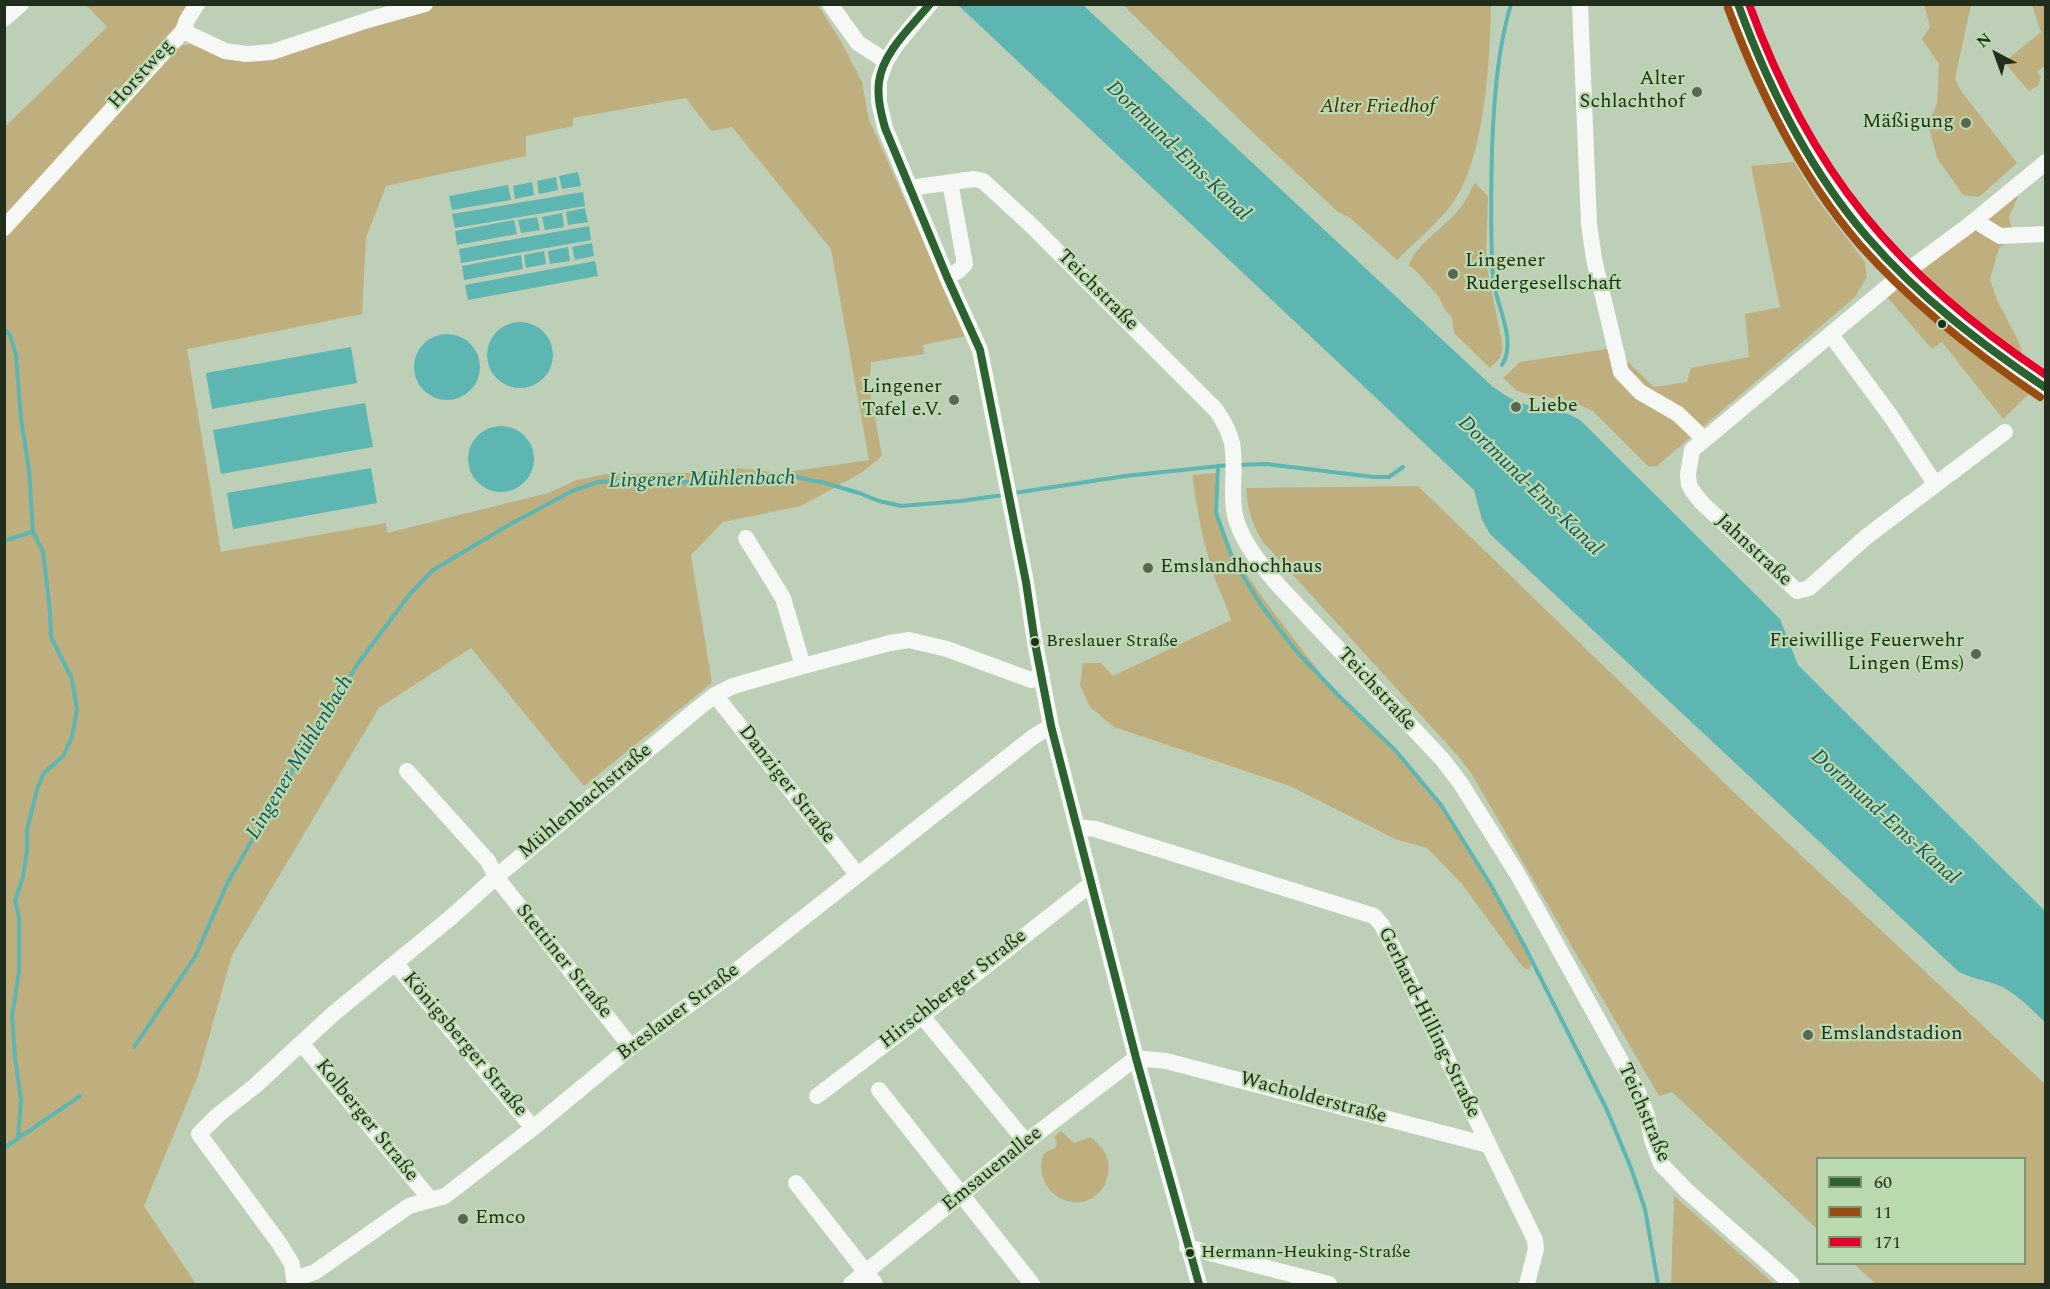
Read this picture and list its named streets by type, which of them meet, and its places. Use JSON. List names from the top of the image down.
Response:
{
  "streets": {
    "street": [
      "Horstweg",
      "Teichstraße",
      "Jahnstraße",
      "Danziger Straße",
      "Mühlenbachstraße",
      "Stettiner Straße",
      "Hirschberger Straße",
      "Breslauer Straße",
      "Gerhard-Hilling-Straße",
      "Königsberger Straße",
      "Wacholderstraße",
      "Kolberger Straße",
      "Emsauenallee"
    ]
  },
  "crossings": [
    ["Danziger Straße", "Mühlenbachstraße"],
    ["Danziger Straße", "Breslauer Straße"],
    ["Mühlenbachstraße", "Stettiner Straße"],
    ["Mühlenbachstraße", "Breslauer Straße"],
    ["Mühlenbachstraße", "Königsberger Straße"],
    ["Mühlenbachstraße", "Kolberger Straße"],
    ["Stettiner Straße", "Breslauer Straße"],
    ["Breslauer Straße", "Königsberger Straße"],
    ["Breslauer Straße", "Kolberger Straße"],
    ["Gerhard-Hilling-Straße", "Wacholderstraße"],
    ["Wacholderstraße", "Emsauenallee"]
  ],
  "water": ["Dortmund-Ems-Kanal", "Lingener Mühlenbach"],
  "parks": ["Alter Friedhof"],
  "places": [
    "Alter Schlachthof",
    "Mäßigung",
    "Lingener Rudergesellschaft",
    "Lingener Tafel e.V.",
    "Liebe",
    "Emslandhochhaus",
    "Breslauer Straße",
    "Freiwillige Feuerwehr Lingen (Ems)",
    "Emslandstadion",
    "Emco",
    "Hermann-Heuking-Straße"
  ],
  "lines": ["transit line 60", "transit line 171", "transit line 11"],
  "legend": ["60", "11", "171"],
  "north": "top left"
}
